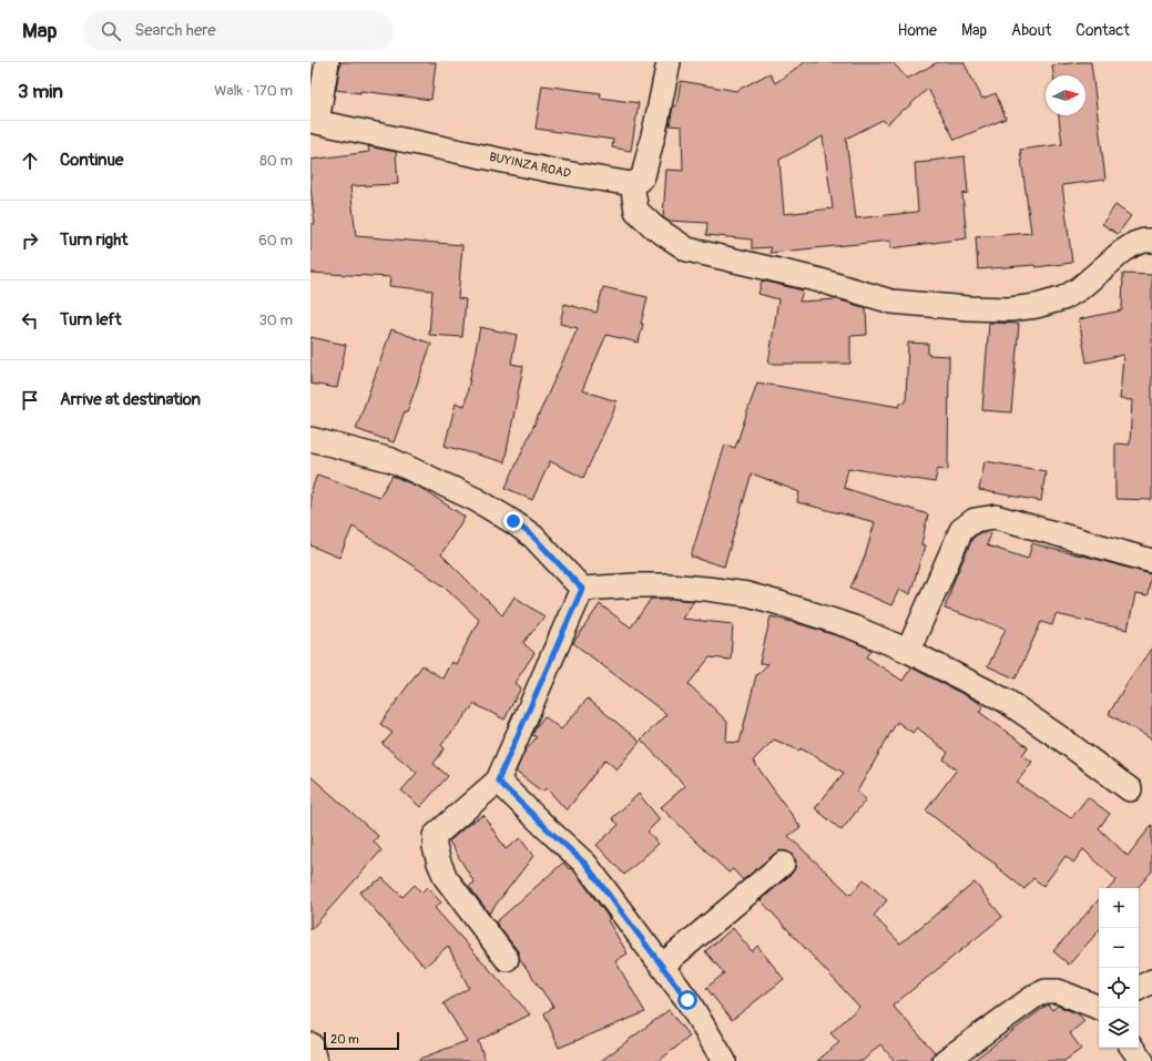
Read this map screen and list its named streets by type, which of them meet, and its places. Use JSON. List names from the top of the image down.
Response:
{
  "streets": {
    "street": ["BUYINZA ROAD"]
  },
  "scale_bar": "20 m",
  "north": "right",
  "page": {
    "header": "Map",
    "search": "Search here",
    "nav": [
      "Home",
      "Map",
      "About",
      "Contact"
    ],
    "heading": ["3 min", "Walk · 170 m"],
    "list": [
      ["Continue", "80 m"],
      ["Turn right", "60 m"],
      ["Turn left", "30 m"],
      "Arrive at destination"
    ],
    "map_buttons": ["+", "−"],
    "scale": "20 m"
  }
}
